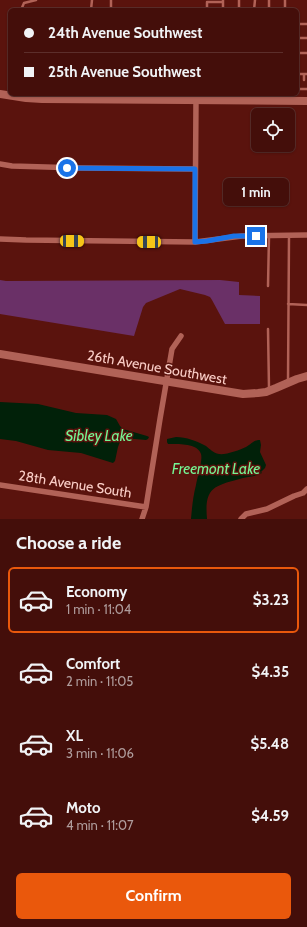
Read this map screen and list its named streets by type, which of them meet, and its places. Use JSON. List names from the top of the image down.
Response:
{
  "streets": {
    "street": ["26th Avenue Southwest", "28th Avenue South"]
  },
  "water": ["Sibley Lake", "Freemont Lake"],
  "page": {
    "banner": ["24th Avenue Southwest", "25th Avenue Southwest"],
    "bubble": "1 min",
    "heading": "Choose a ride",
    "list": [
      {
        "name": "Economy",
        "note": "1 min · 11:04",
        "value": "$3.23"
      },
      {
        "name": "Comfort",
        "note": "2 min · 11:05",
        "value": "$4.35"
      },
      {
        "name": "XL",
        "note": "3 min · 11:06",
        "value": "$5.48"
      },
      {
        "name": "Moto",
        "note": "4 min · 11:07",
        "value": "$4.59"
      }
    ],
    "buttons": "Confirm"
  }
}
